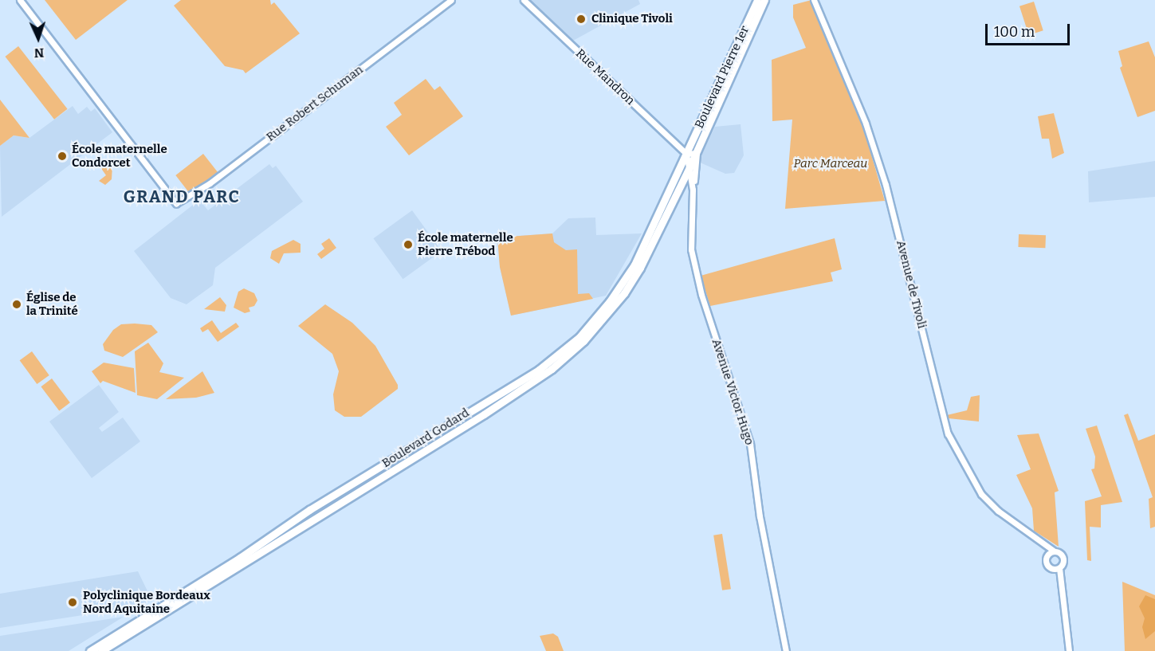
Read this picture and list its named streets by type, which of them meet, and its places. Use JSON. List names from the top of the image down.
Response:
{
  "streets": {
    "main road": ["Boulevard Pierre 1er", "Boulevard Godard"],
    "street": [
      "Rue Mandron",
      "Rue Robert Schuman",
      "Avenue de Tivoli",
      "Avenue Victor Hugo"
    ]
  },
  "crossings": [
    ["Rue Mandron", "Boulevard Pierre 1er"],
    ["Rue Mandron", "Avenue Victor Hugo"],
    ["Rue Mandron", "Boulevard Godard"],
    ["Boulevard Pierre 1er", "Avenue Victor Hugo"],
    ["Boulevard Pierre 1er", "Boulevard Godard"],
    ["Avenue Victor Hugo", "Boulevard Godard"]
  ],
  "districts": ["GRAND PARC"],
  "parks": ["Parc Marceau"],
  "places": [
    "Clinique Tivoli",
    "École maternelle Condorcet",
    "École maternelle Pierre Trébod",
    "Église de la Trinité",
    "Polyclinique Bordeaux Nord Aquitaine"
  ],
  "scale_bar": "100 m",
  "north": "bottom"
}
